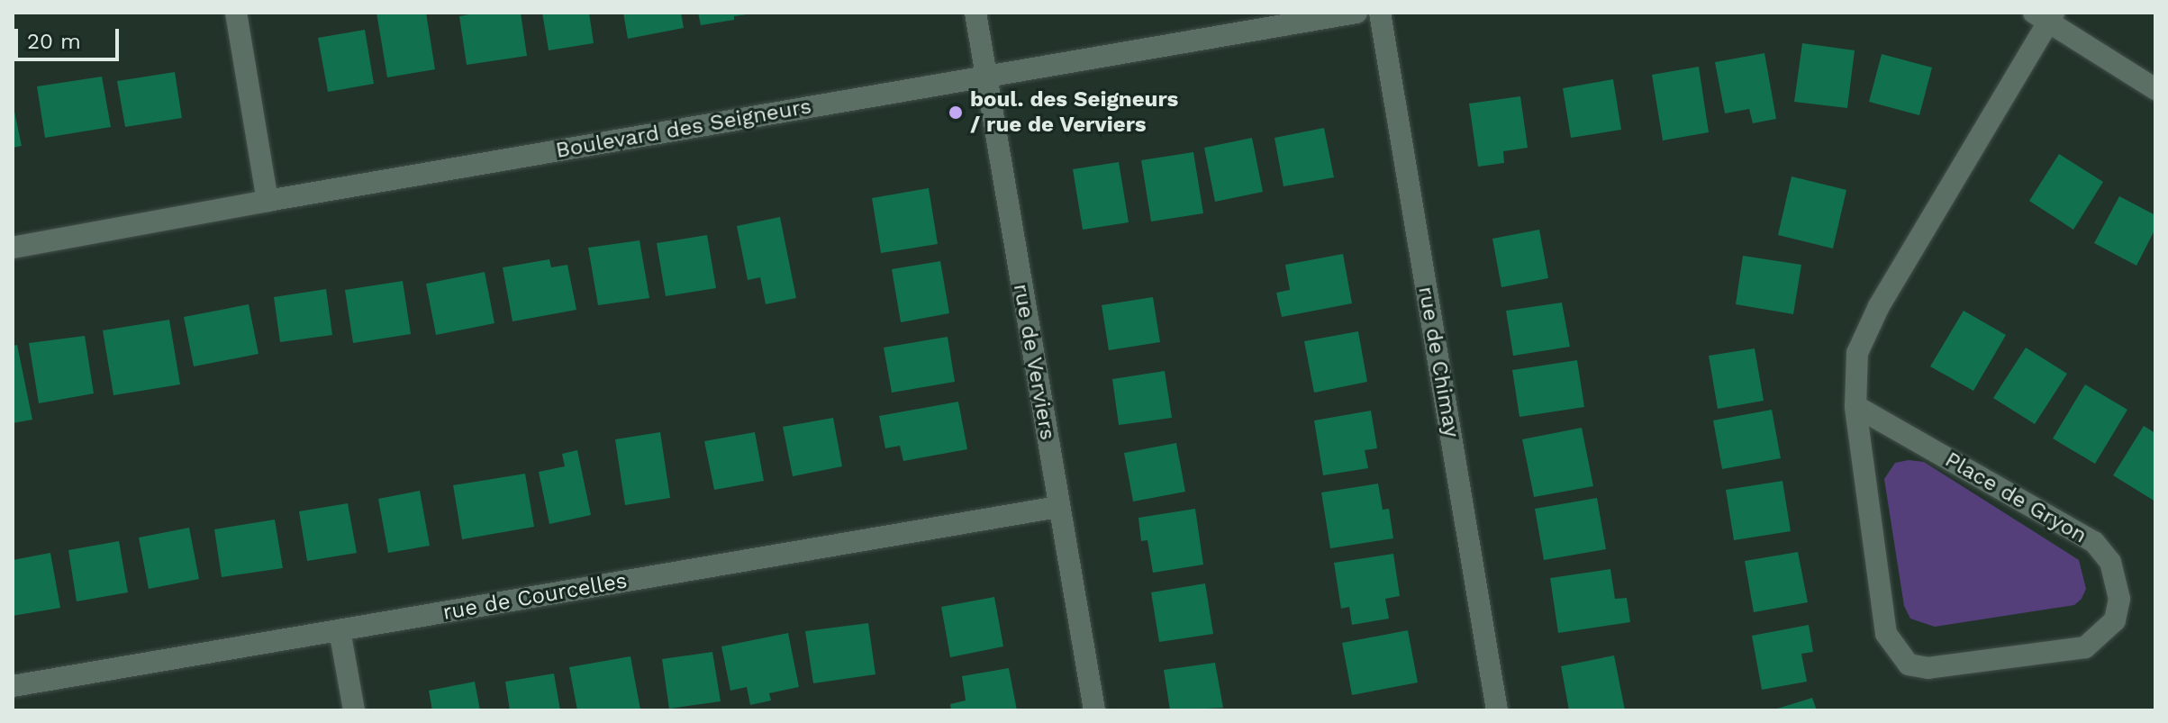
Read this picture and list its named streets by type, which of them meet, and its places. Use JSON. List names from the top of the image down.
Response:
{
  "streets": {
    "street": [
      "Boulevard des Seigneurs",
      "rue de Verviers",
      "rue de Chimay",
      "Place de Gryon",
      "rue de Courcelles"
    ]
  },
  "crossings": [
    ["Boulevard des Seigneurs", "rue de Verviers"],
    ["rue de Verviers", "rue de Courcelles"]
  ],
  "places": ["boul. des Seigneurs / rue de Verviers"],
  "scale_bar": "20 m"
}
